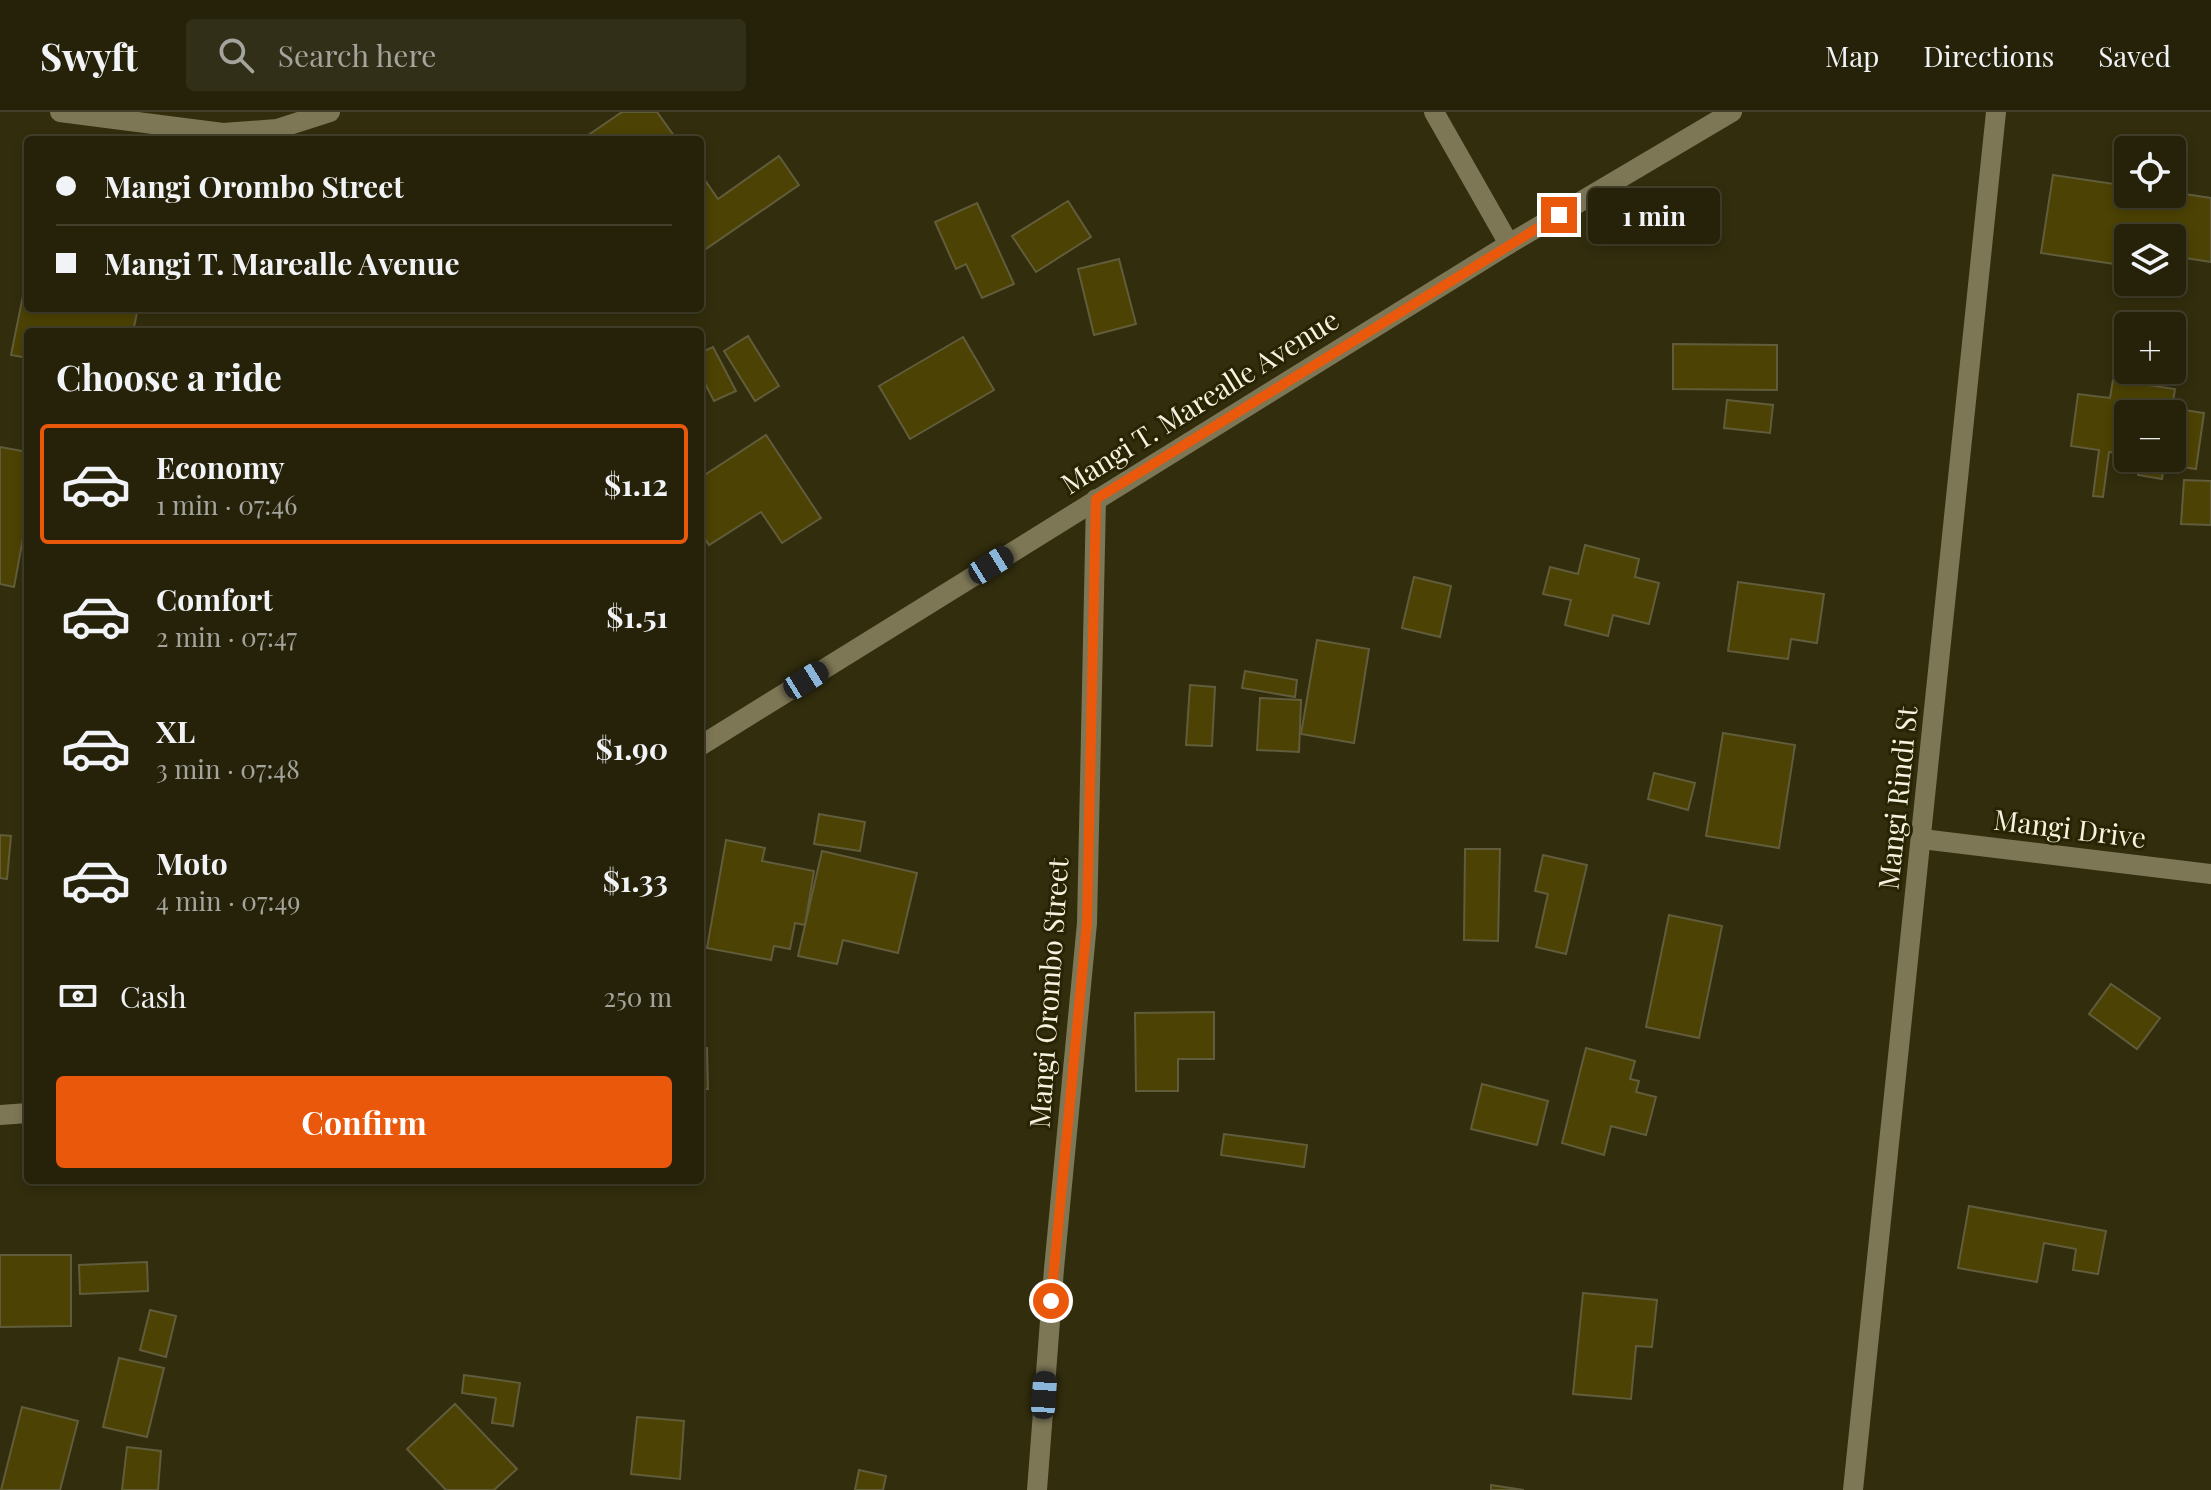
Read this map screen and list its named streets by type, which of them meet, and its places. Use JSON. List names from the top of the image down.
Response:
{
  "streets": {
    "street": [
      "Mangi T. Marealle Avenue",
      "Mangi Rindi St",
      "Mangi Drive",
      "Mangi Orombo Street"
    ]
  },
  "crossings": [
    ["Mangi T. Marealle Avenue", "Mangi Orombo Street"],
    ["Mangi Rindi St", "Mangi Drive"]
  ],
  "page": {
    "header": "Swyft",
    "search": "Search here",
    "nav": ["Map", "Directions", "Saved"],
    "map_buttons": ["+", "−"],
    "banner": ["Mangi Orombo Street", "Mangi T. Marealle Avenue"],
    "bubble": "1 min",
    "heading": "Choose a ride",
    "list": [
      {
        "name": "Economy",
        "note": "1 min · 07:46",
        "value": "$1.12"
      },
      {
        "name": "Comfort",
        "note": "2 min · 07:47",
        "value": "$1.51"
      },
      {
        "name": "XL",
        "note": "3 min · 07:48",
        "value": "$1.90"
      },
      {
        "name": "Moto",
        "note": "4 min · 07:49",
        "value": "$1.33"
      }
    ],
    "pay": ["Cash", "250 m"],
    "buttons": "Confirm"
  }
}
